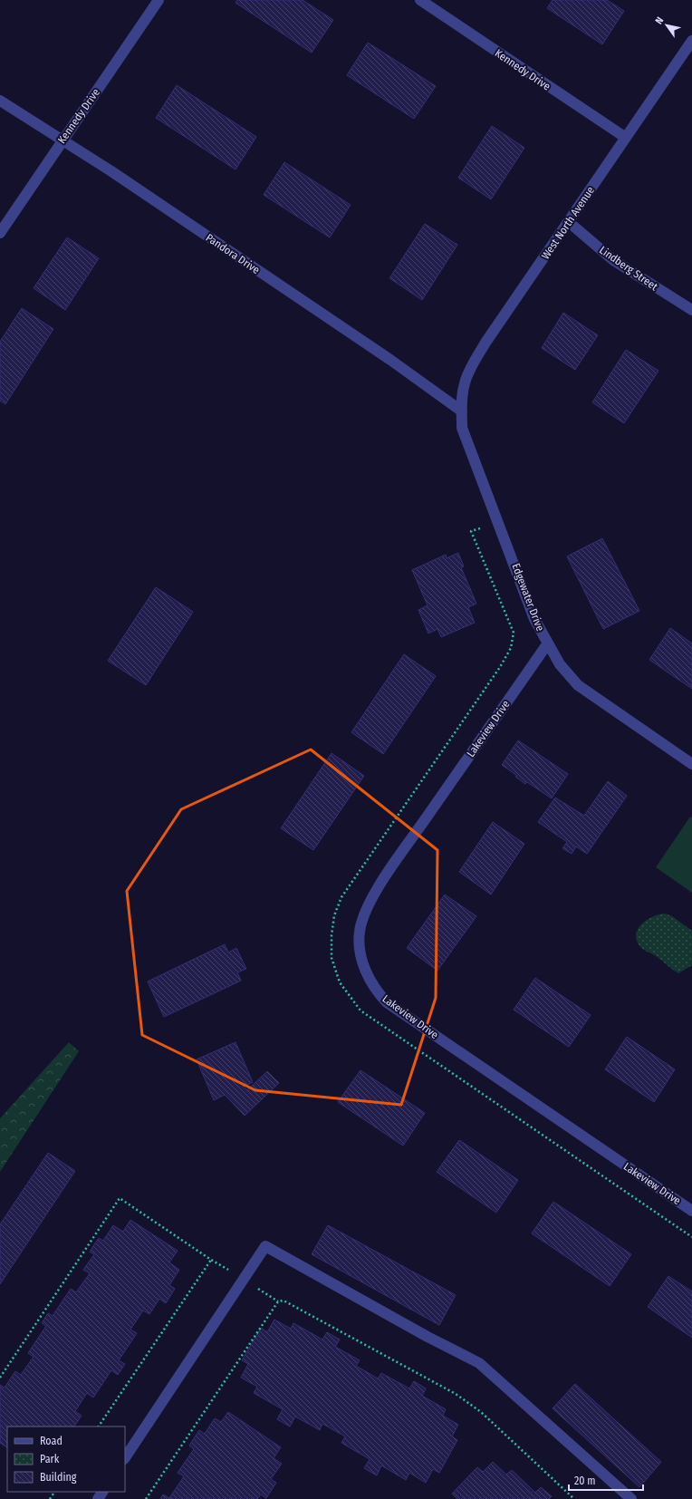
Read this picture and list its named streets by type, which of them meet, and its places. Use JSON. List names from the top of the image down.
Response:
{
  "streets": {
    "street": [
      "Kennedy Drive",
      "West North Avenue",
      "Pandora Drive",
      "Lindberg Street",
      "Edgewater Drive",
      "Lakeview Drive"
    ]
  },
  "crossings": [
    ["Kennedy Drive", "West North Avenue"],
    ["Kennedy Drive", "Pandora Drive"],
    ["West North Avenue", "Pandora Drive"],
    ["West North Avenue", "Lindberg Street"],
    ["West North Avenue", "Edgewater Drive"],
    ["Pandora Drive", "Edgewater Drive"],
    ["Edgewater Drive", "Lakeview Drive"]
  ],
  "legend": ["Road", "Park", "Building"],
  "scale_bar": "20 m",
  "north": "top left"
}
